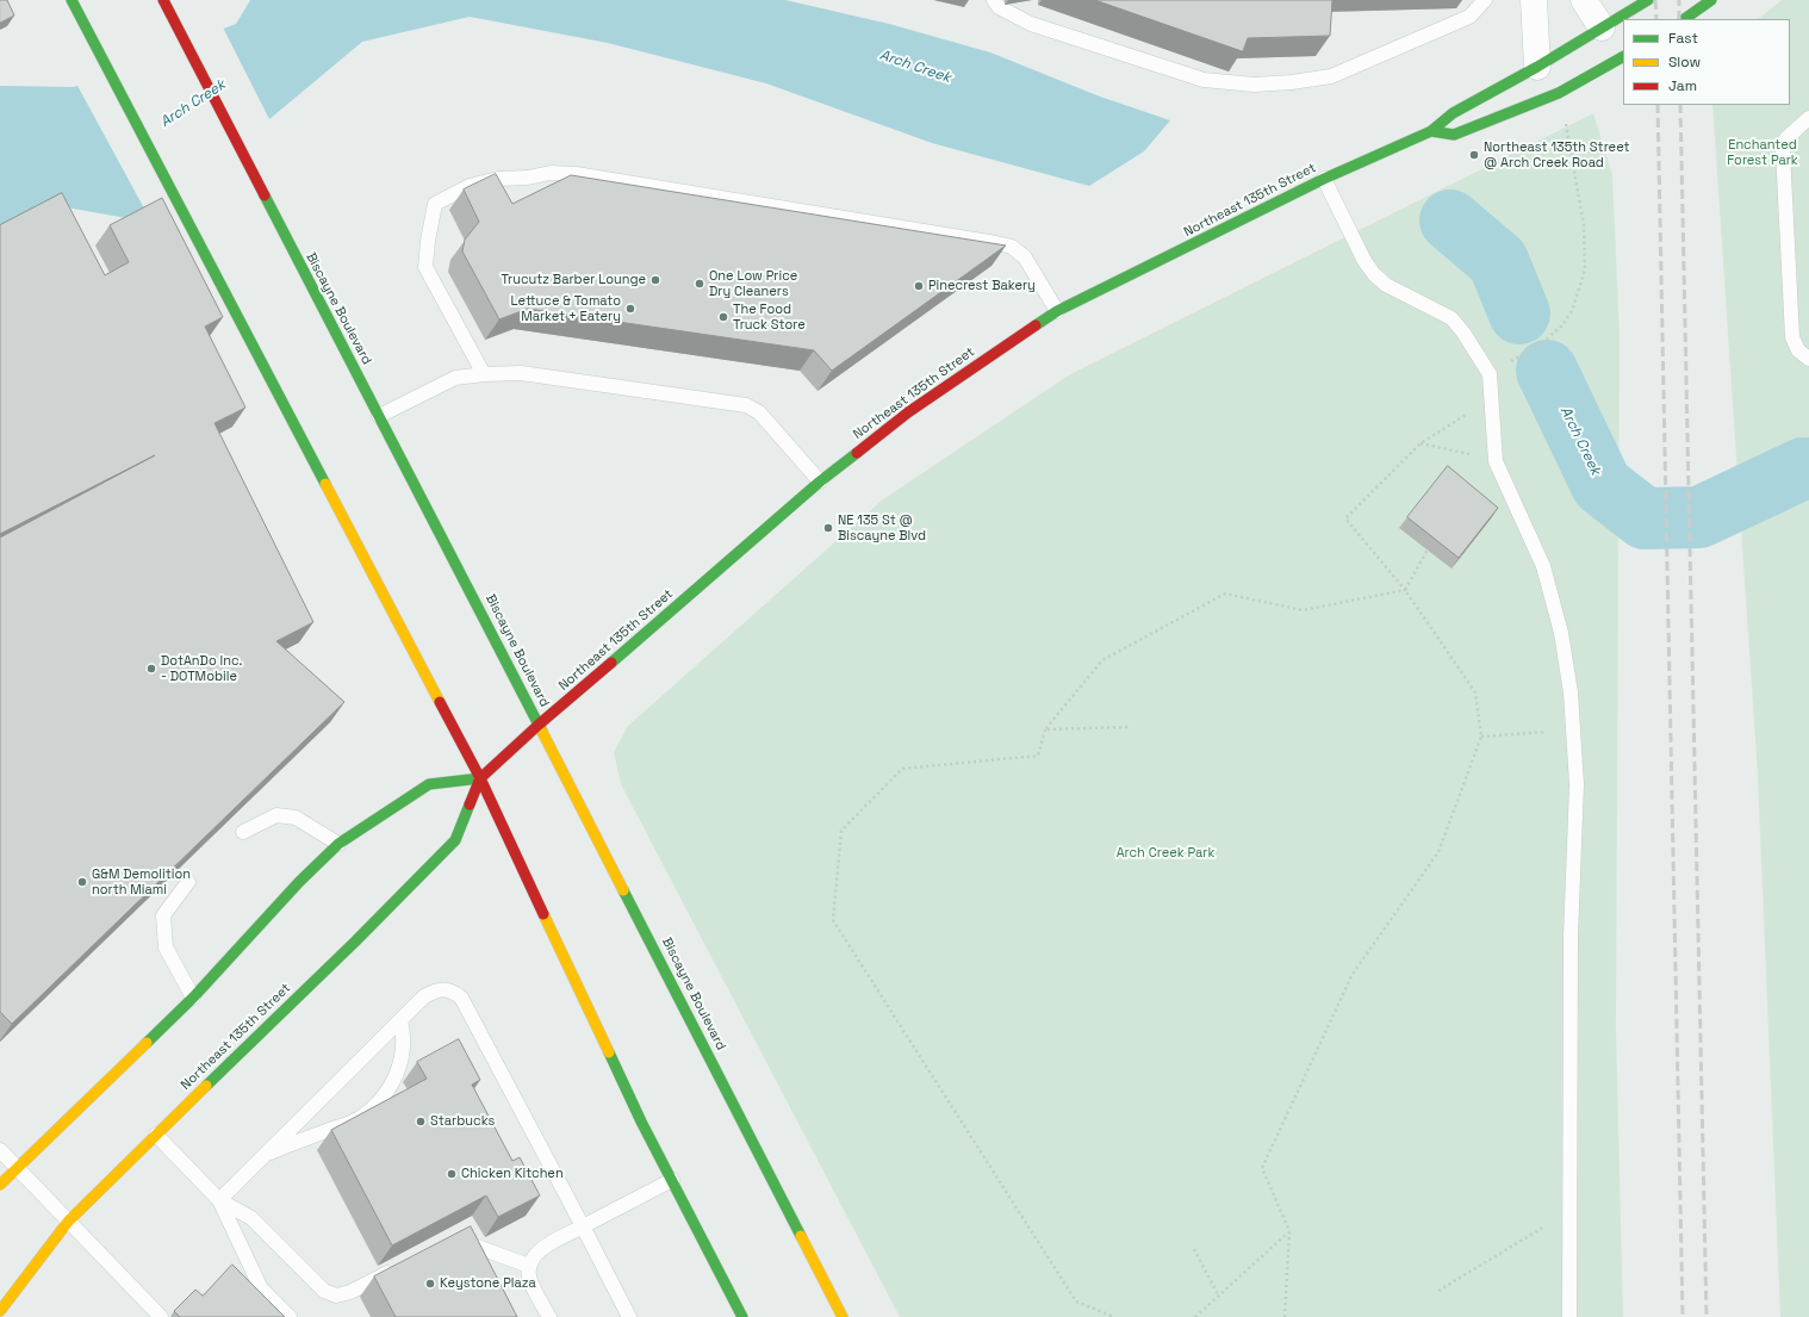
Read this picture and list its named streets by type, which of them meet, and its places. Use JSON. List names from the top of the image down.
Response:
{
  "streets": {
    "main road": ["Northeast 135th Street", "Biscayne Boulevard"]
  },
  "crossings": [
    ["Northeast 135th Street", "Biscayne Boulevard"]
  ],
  "water": ["Arch Creek"],
  "parks": ["Enchanted Forest Park", "Arch Creek Park"],
  "places": [
    "Northeast 135th Street @ Arch Creek Road",
    "Trucutz Barber Lounge",
    "One Low Price Dry Cleaners",
    "Pinecrest Bakery",
    "Lettuce & Tomato Market + Eatery",
    "The Food Truck Store",
    "NE 135 St @ Biscayne Blvd",
    "DotAnDo Inc. - DOTMobile",
    "G&M Demolition north Miami",
    "Starbucks",
    "Chicken Kitchen",
    "Keystone Plaza"
  ],
  "legend": ["Fast", "Slow", "Jam"]
}
